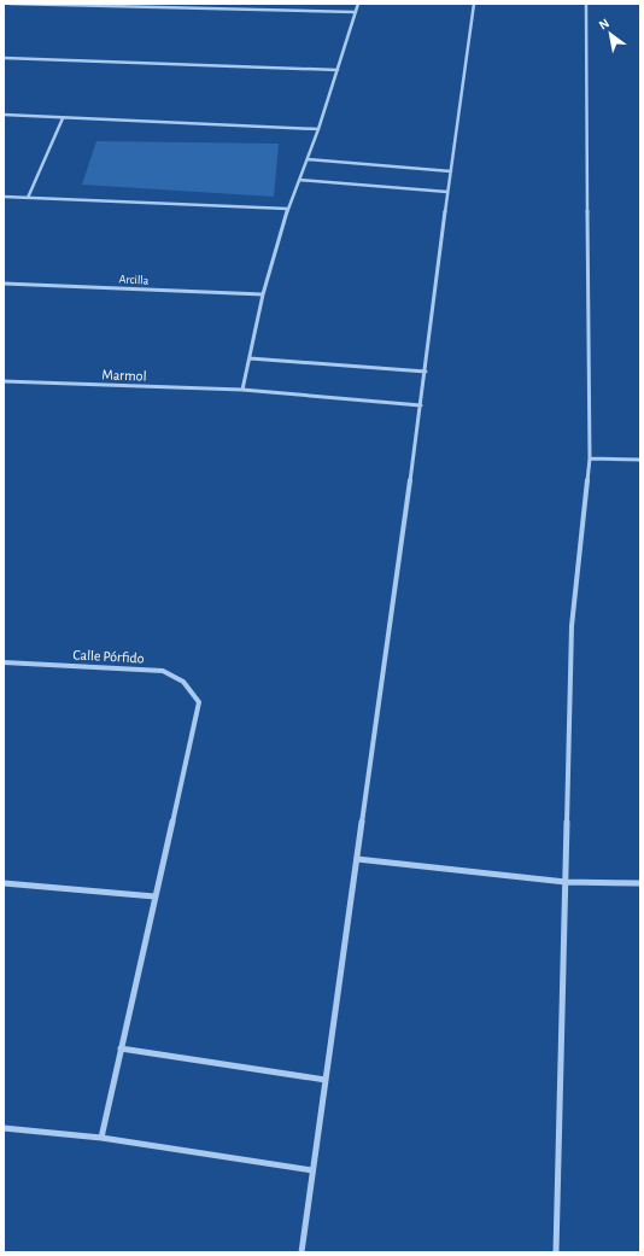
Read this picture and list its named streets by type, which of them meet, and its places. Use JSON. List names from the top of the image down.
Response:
{
  "streets": {
    "street": ["Arcilla", "Marmol", "Calle Pórfido"]
  },
  "north": "top left"
}
